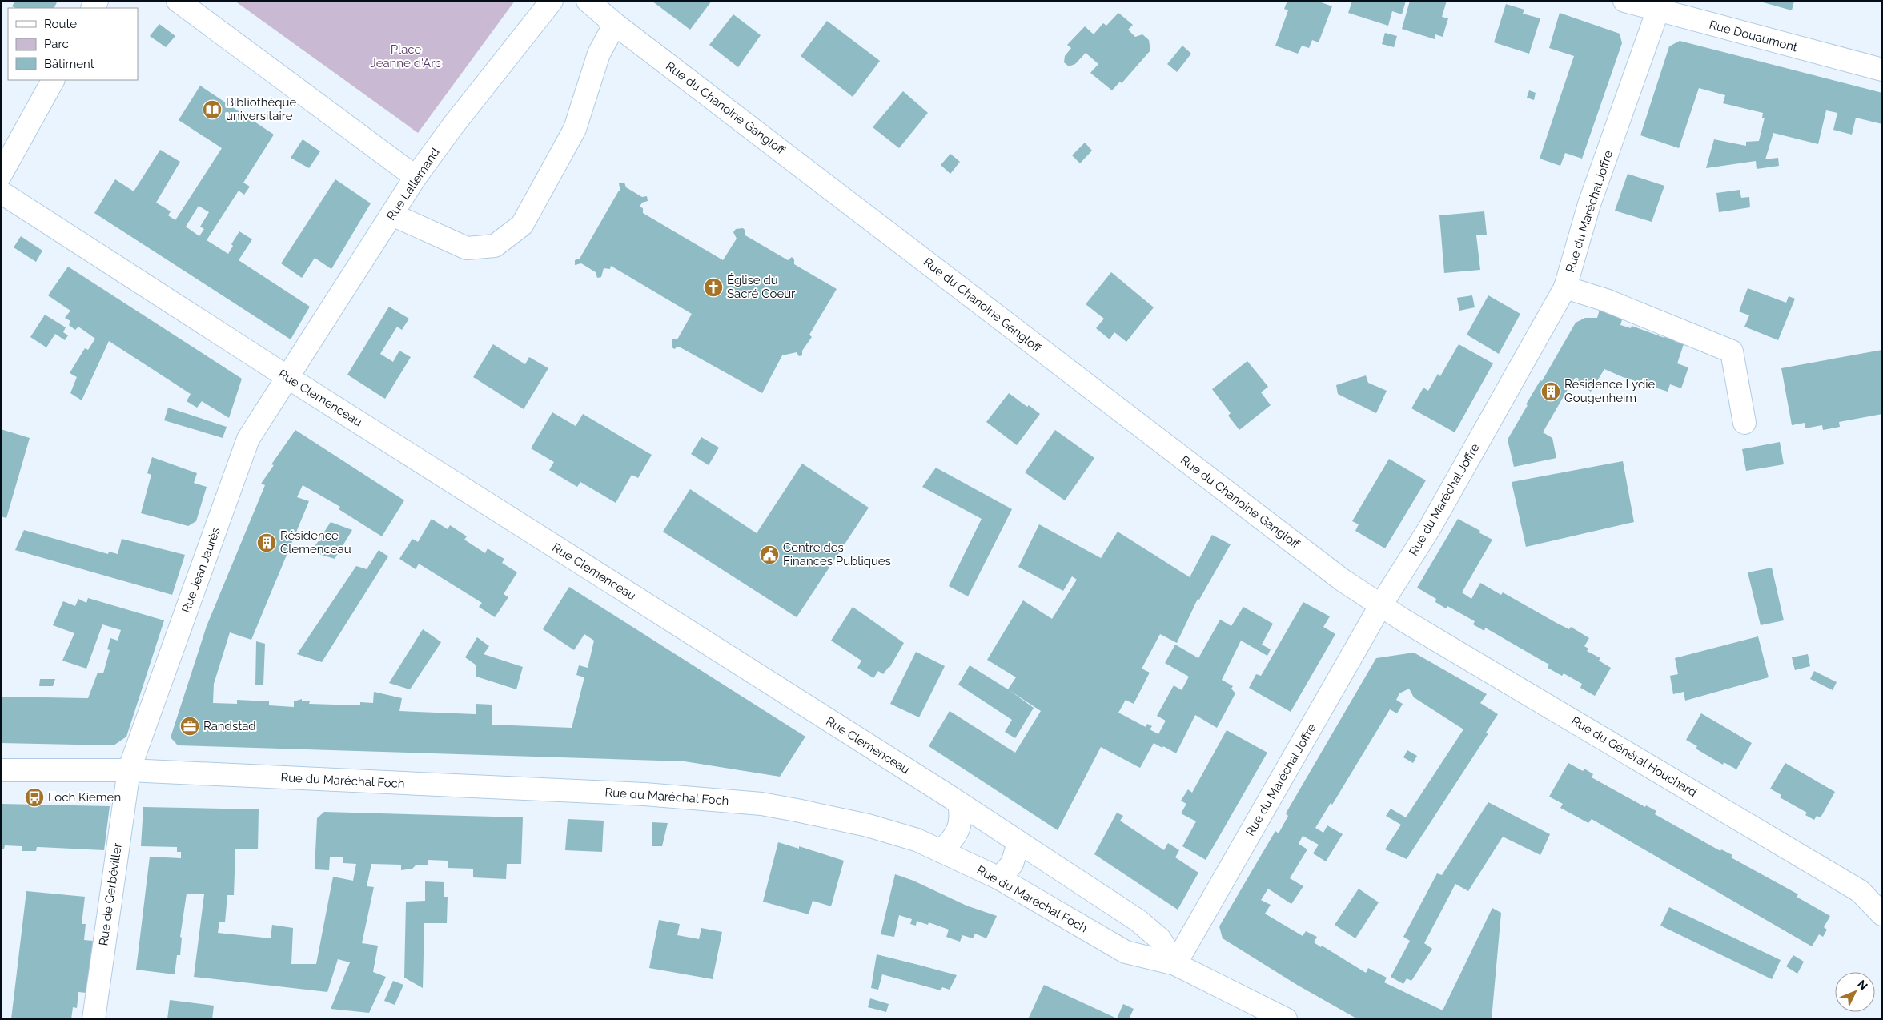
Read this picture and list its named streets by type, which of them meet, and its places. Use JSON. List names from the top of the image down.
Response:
{
  "streets": {
    "street": [
      "Rue Douaumont",
      "Rue du Chanoine Gangloff",
      "Rue Lallemand",
      "Rue du Maréchal Joffre",
      "Rue Clemenceau",
      "Rue Jean Jaurès",
      "Rue du Général Houchard",
      "Rue du Maréchal Foch",
      "Rue de Gerbéviller"
    ]
  },
  "crossings": [
    ["Rue Douaumont", "Rue du Maréchal Joffre"],
    ["Rue du Chanoine Gangloff", "Rue du Maréchal Joffre"],
    ["Rue du Chanoine Gangloff", "Rue du Général Houchard"],
    ["Rue Lallemand", "Rue Clemenceau"],
    ["Rue Lallemand", "Rue Jean Jaurès"],
    ["Rue du Maréchal Joffre", "Rue Clemenceau"],
    ["Rue du Maréchal Joffre", "Rue du Général Houchard"],
    ["Rue du Maréchal Joffre", "Rue du Maréchal Foch"],
    ["Rue Clemenceau", "Rue Jean Jaurès"],
    ["Rue Clemenceau", "Rue du Maréchal Foch"],
    ["Rue Jean Jaurès", "Rue du Maréchal Foch"],
    ["Rue Jean Jaurès", "Rue de Gerbéviller"],
    ["Rue du Maréchal Foch", "Rue de Gerbéviller"]
  ],
  "parks": ["Place Jeanne d'Arc"],
  "places": {
    "library": ["Bibliothèque universitaire"],
    "church": ["Église du Sacré Coeur"],
    "building": ["Résidence Lydie Gougenheim", "Résidence Clemenceau"],
    "public building": ["Centre des Finances Publiques"],
    "office": ["Randstad"],
    "bus stop": ["Foch Kiemen"]
  },
  "legend": ["Route", "Parc", "Bâtiment"],
  "north": "top right"
}
